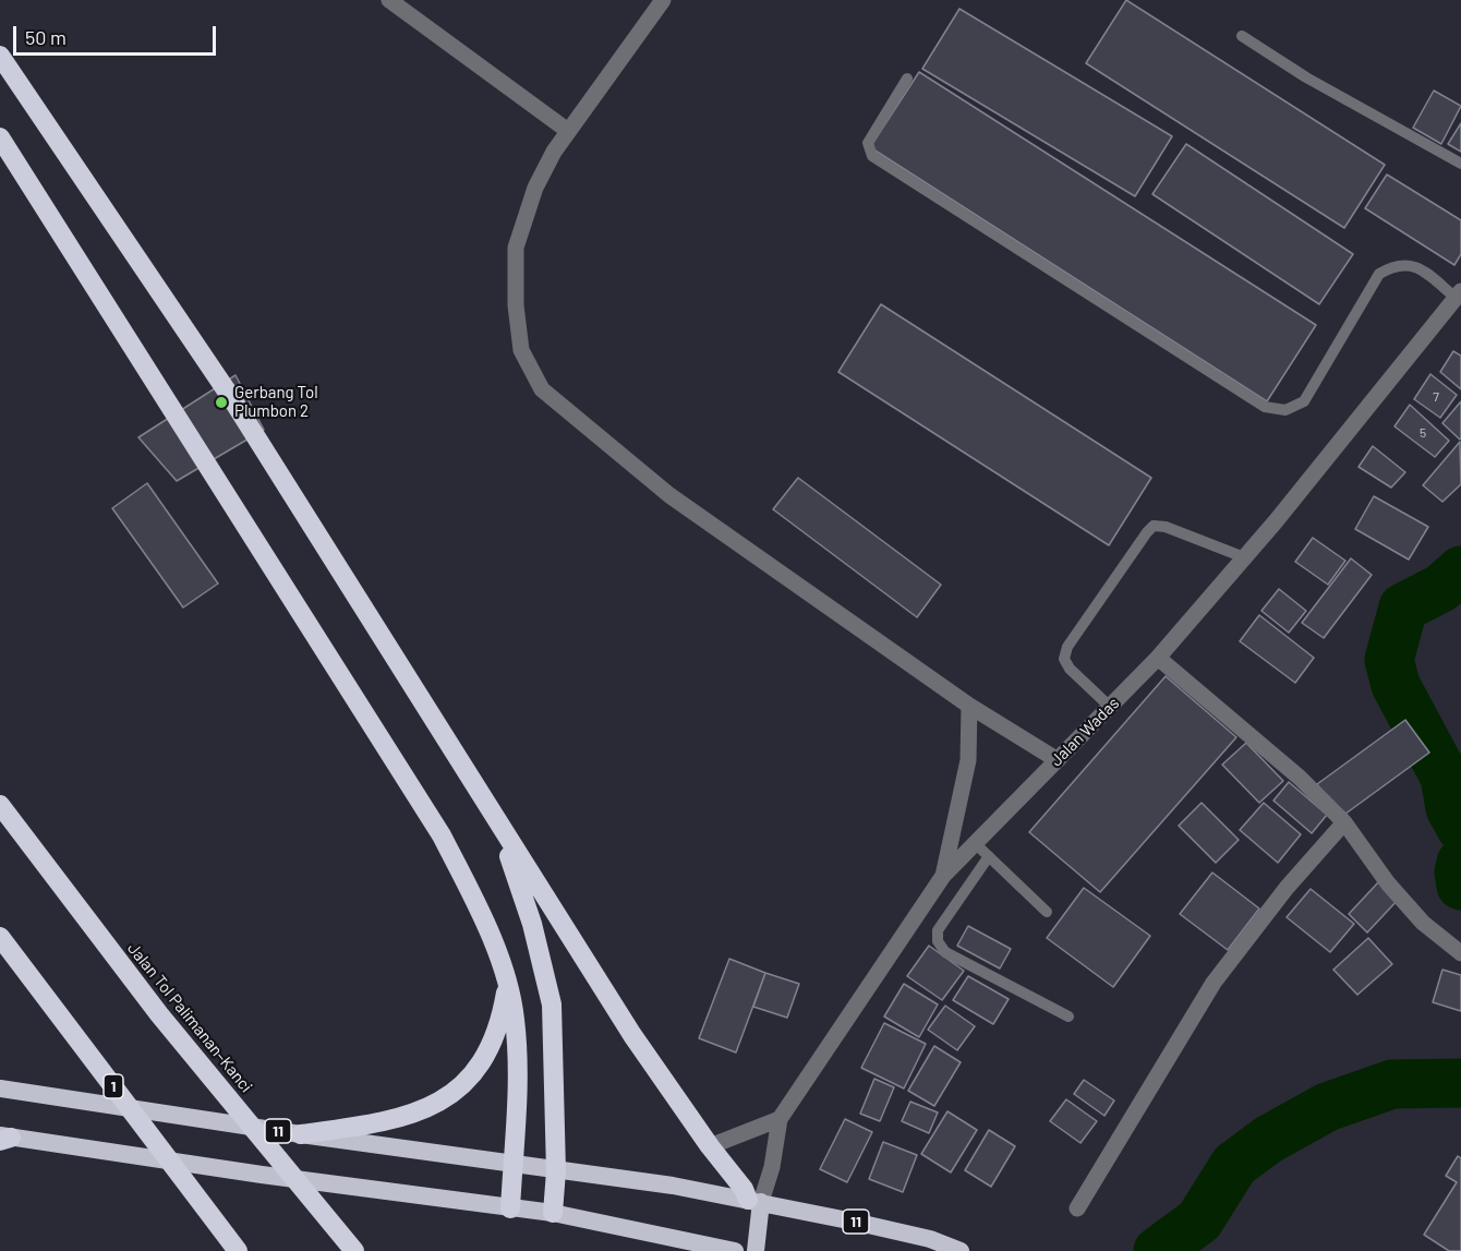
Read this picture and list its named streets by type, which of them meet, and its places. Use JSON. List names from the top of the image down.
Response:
{
  "streets": {
    "highway": ["Jalan Tol Palimanan–Kanci", "1", "11"],
    "street": ["Jalan Wadas"]
  },
  "crossings": [
    ["Jalan Wadas", "11"]
  ],
  "places": ["Gerbang Tol Plumbon 2"],
  "house_numbers": ["7", "5"],
  "scale_bar": "50 m"
}
